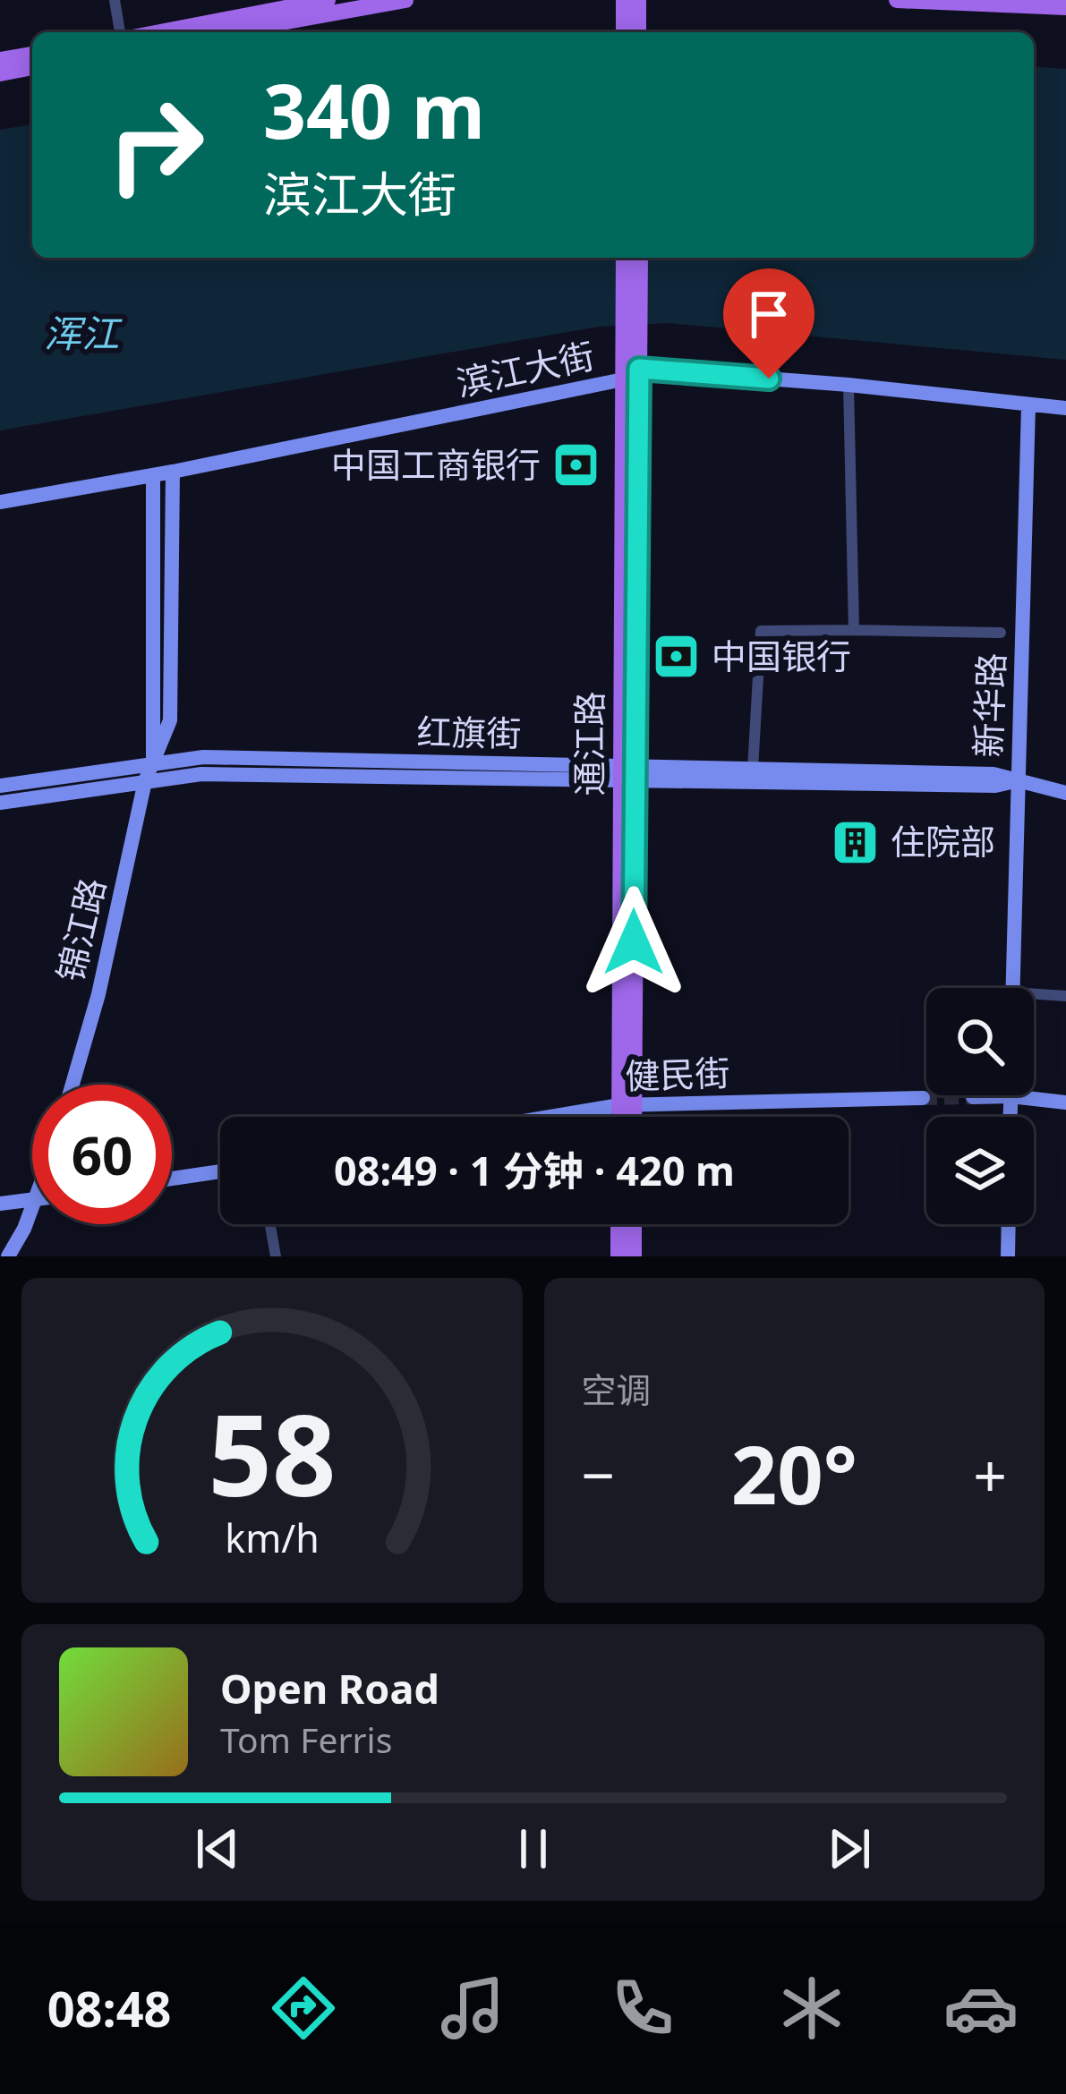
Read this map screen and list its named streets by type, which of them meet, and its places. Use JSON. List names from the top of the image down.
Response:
{
  "streets": {
    "main road": ["通江路"],
    "street": [
      "滨江大街",
      "新华路",
      "红旗街",
      "锦江路",
      "健民街"
    ]
  },
  "crossings": [
    ["滨江大街", "新华路"],
    ["滨江大街", "通江路"],
    ["滨江大街", "锦江路"],
    ["新华路", "红旗街"],
    ["红旗街", "通江路"],
    ["红旗街", "锦江路"],
    ["通江路", "健民街"]
  ],
  "water": ["浑江"],
  "places": {
    "bank": ["中国工商银行", "中国银行"],
    "building": ["住院部"]
  },
  "page": {
    "turn": ["340 m", "滨江大街"],
    "limit": "60",
    "trip": "08:49 · 1 分钟 · 420 m",
    "tile": "空调",
    "heat": ["−", "20°", "+"],
    "song": ["Open Road", "Tom Ferris"],
    "tabs": "08:48",
    "gauge": ["58", "km/h"]
  }
}
